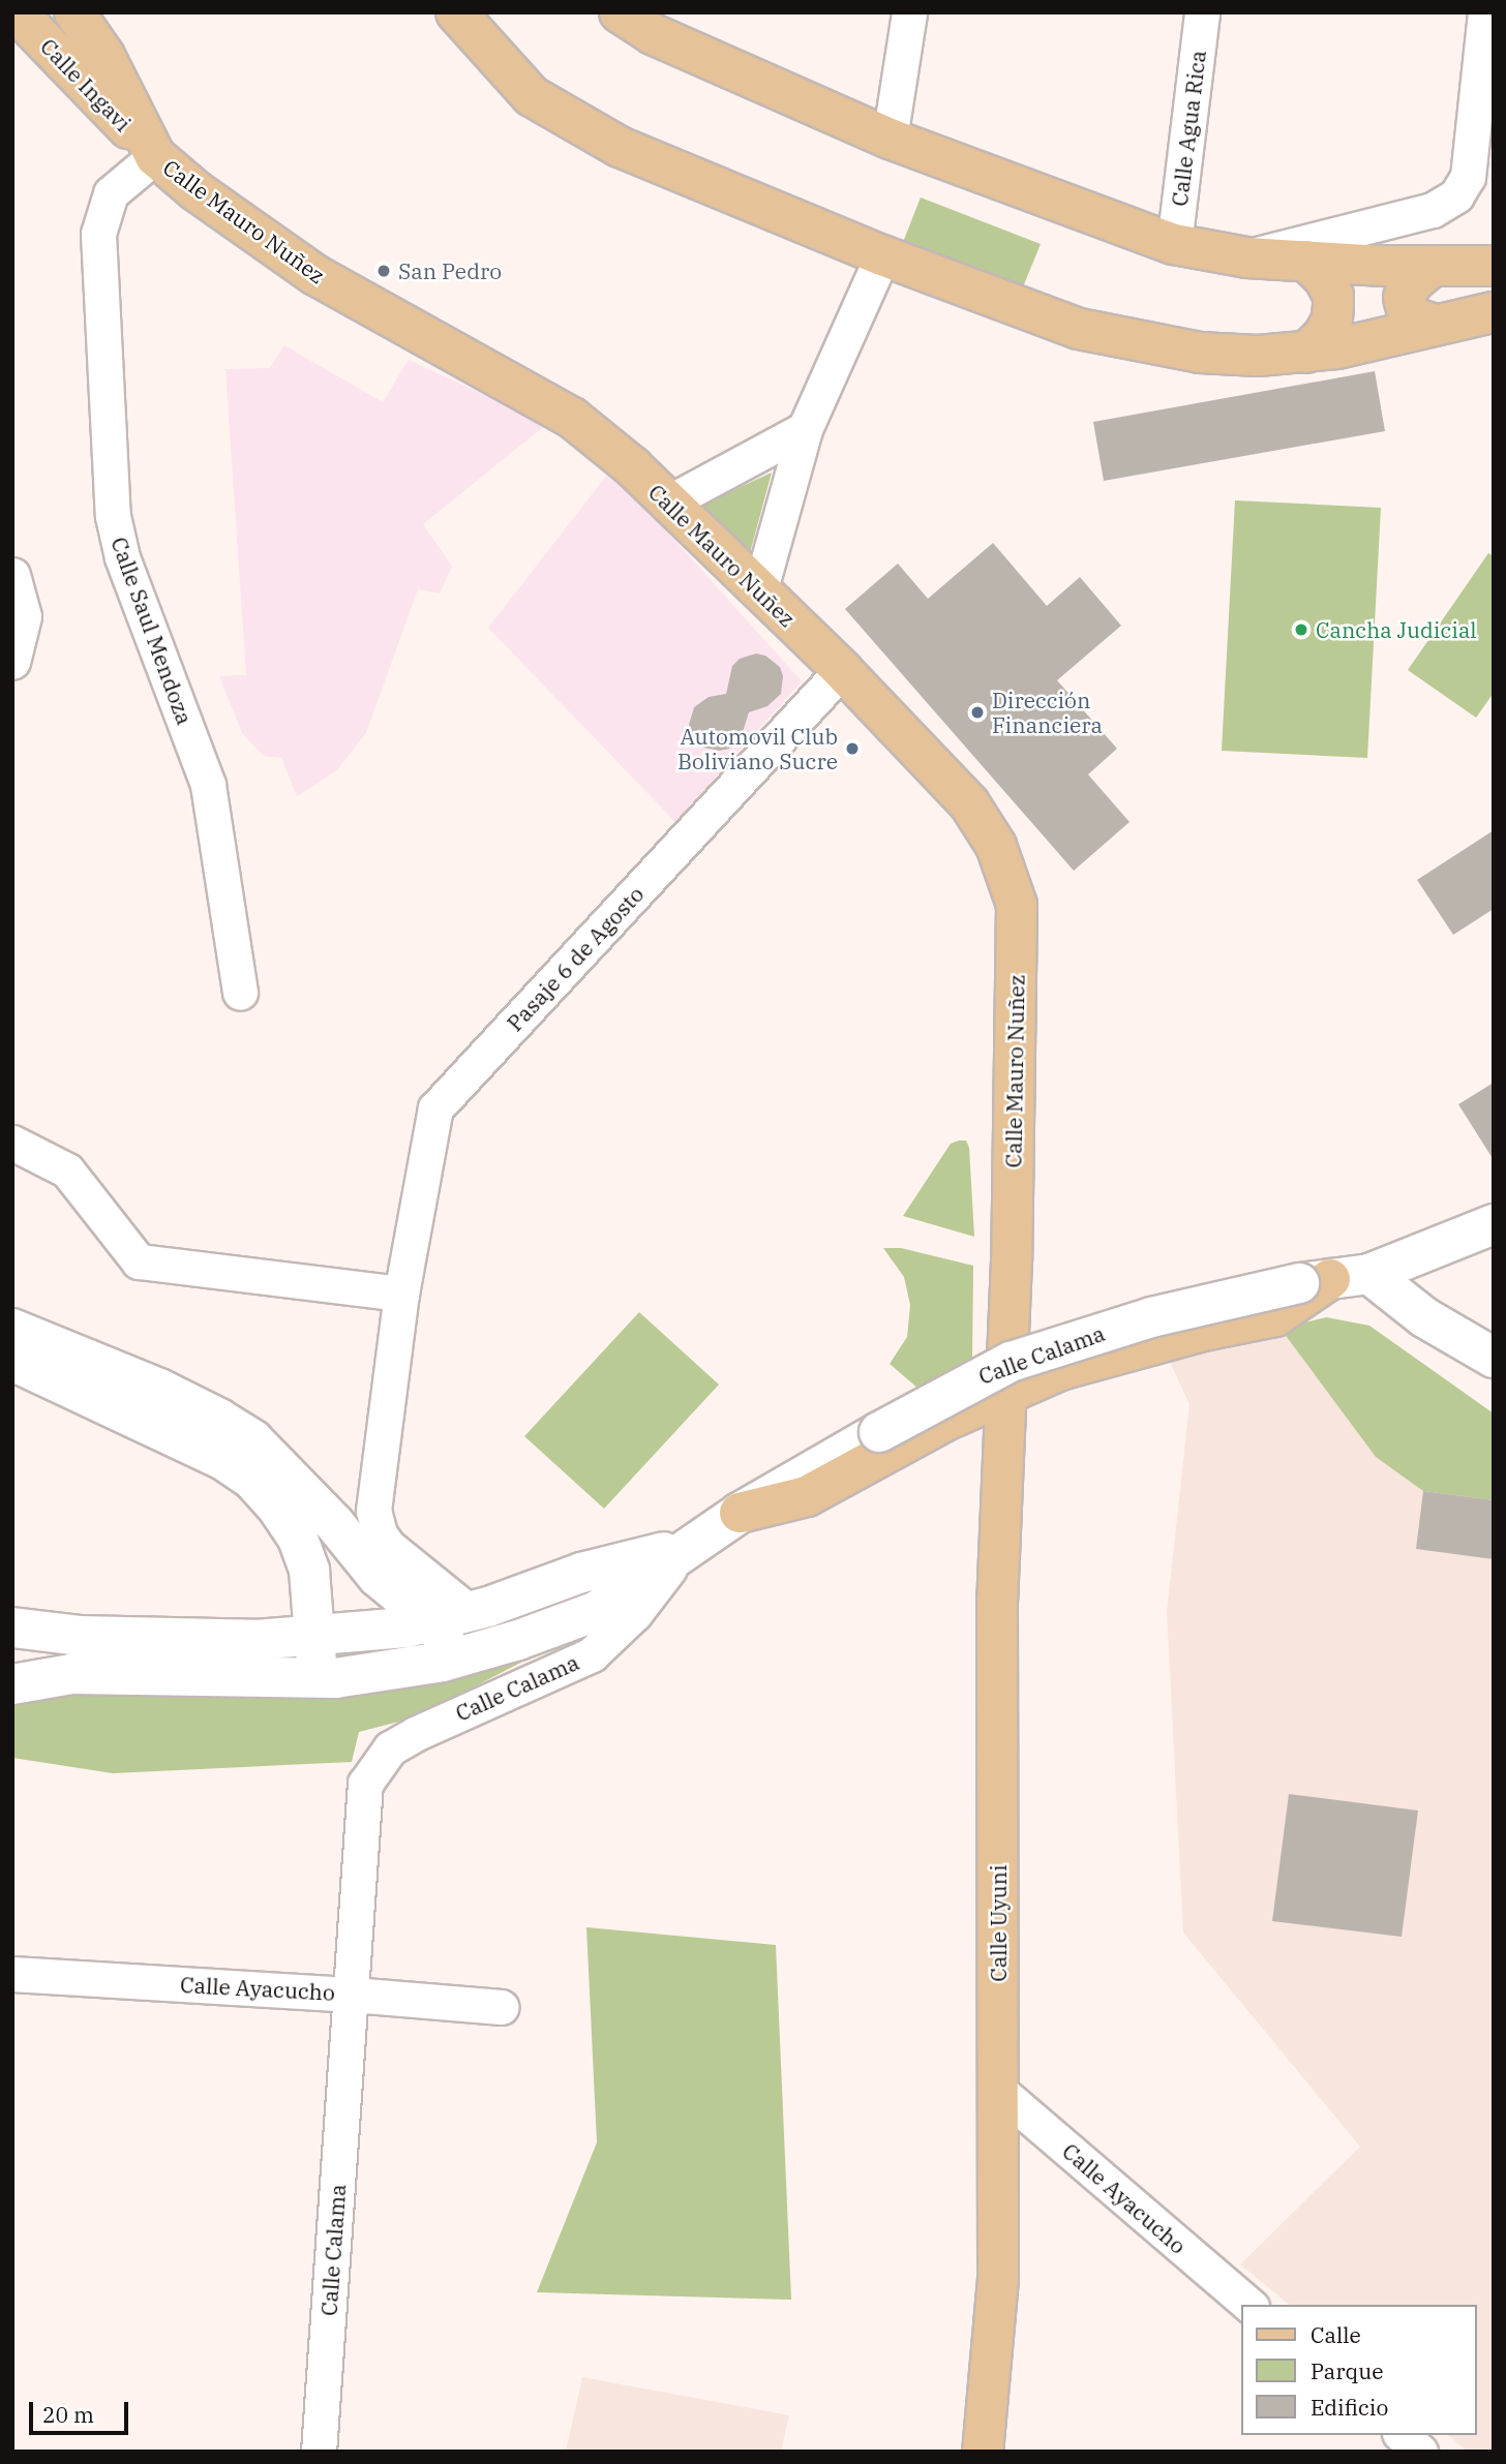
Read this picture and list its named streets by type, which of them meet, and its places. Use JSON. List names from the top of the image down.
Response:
{
  "streets": {
    "main road": [
      "Calle Ingavi",
      "Calle Mauro Nuñez",
      "Calle Calama",
      "Calle Uyuni"
    ],
    "street": [
      "Calle Agua Rica",
      "Calle Saul Mendoza",
      "Pasaje 6 de Agosto",
      "Calle Ayacucho"
    ]
  },
  "crossings": [
    ["Calle Ingavi", "Calle Mauro Nuñez"],
    ["Calle Ingavi", "Calle Saul Mendoza"],
    ["Calle Mauro Nuñez", "Calle Saul Mendoza"],
    ["Calle Mauro Nuñez", "Pasaje 6 de Agosto"],
    ["Calle Mauro Nuñez", "Calle Uyuni"],
    ["Calle Calama", "Calle Ayacucho"],
    ["Calle Uyuni", "Calle Ayacucho"]
  ],
  "places": [
    "San Pedro",
    "Cancha Judicial",
    "Dirección Financiera",
    "Automovil Club Boliviano Sucre"
  ],
  "legend": ["Calle", "Parque", "Edificio"],
  "scale_bar": "20 m"
}
